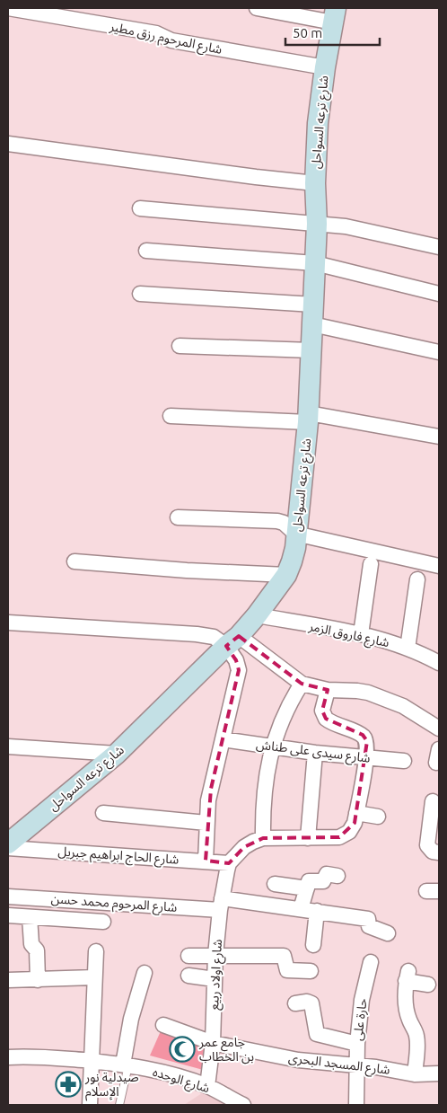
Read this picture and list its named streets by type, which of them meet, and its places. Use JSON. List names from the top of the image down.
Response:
{
  "streets": {
    "main road": ["شارع ترعه السواحل"],
    "street": [
      "شارع المرحوم رزق مطير",
      "شارع فاروق الزمر",
      "شارع سيدى على طناش",
      "شارع الحاج ابراهيم جبريل",
      "شارع المرحوم محمد حسن",
      "شارع اولاد ربيع",
      "حارة على",
      "شارع المسجد البحرى",
      "شارع الوحده"
    ]
  },
  "crossings": [
    ["شارع المرحوم رزق مطير", "شارع ترعه السواحل"],
    ["شارع ترعه السواحل", "شارع فاروق الزمر"],
    ["شارع الحاج ابراهيم جبريل", "شارع اولاد ربيع"],
    ["شارع المرحوم محمد حسن", "شارع اولاد ربيع"],
    ["شارع اولاد ربيع", "شارع المسجد البحرى"],
    ["شارع اولاد ربيع", "شارع الوحده"],
    ["حارة على", "شارع المسجد البحرى"]
  ],
  "places": {
    "mosque": ["جامع عمر بن الخطاب"],
    "pharmacy": ["صيدلية نور الإسلام"]
  },
  "scale_bar": "50 m"
}
